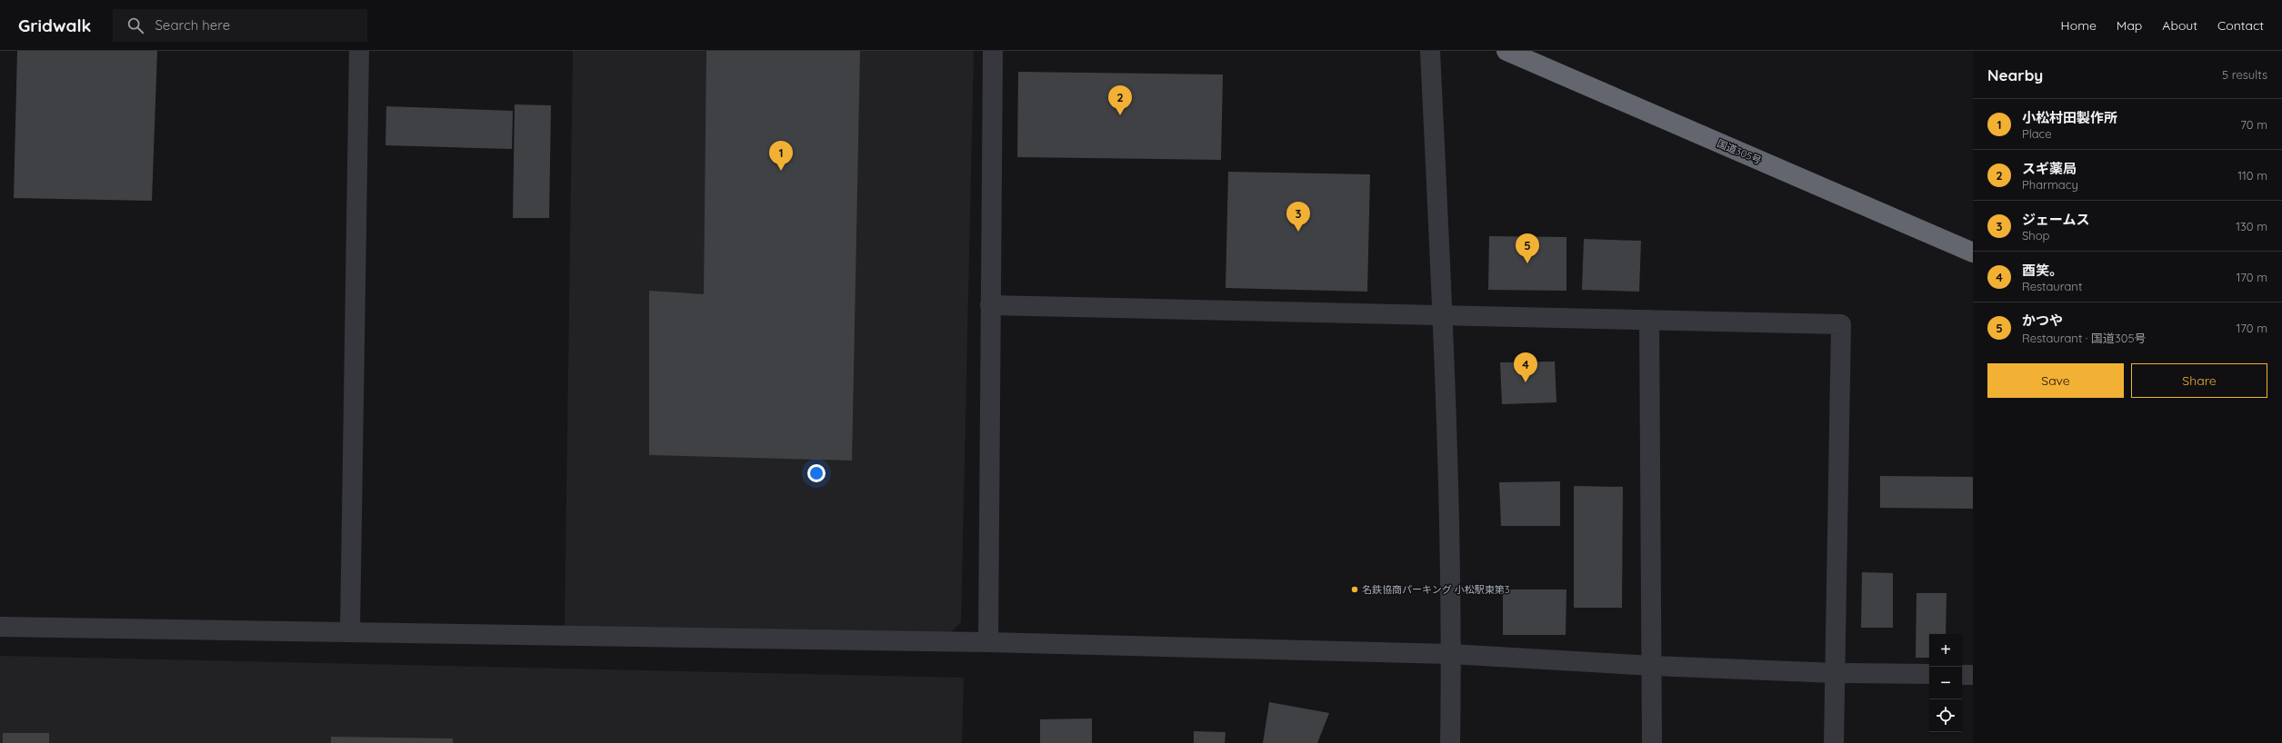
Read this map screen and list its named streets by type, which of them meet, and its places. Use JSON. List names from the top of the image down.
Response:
{
  "streets": {
    "highway": ["国道305号"]
  },
  "places": ["名鉄協商パーキング 小松駅東第3"],
  "page": {
    "header": "Gridwalk",
    "search": "Search here",
    "nav": [
      "Home",
      "Map",
      "About",
      "Contact"
    ],
    "heading": ["Nearby", "5 results"],
    "pins": [
      "2",
      "1",
      "3",
      "5",
      "4"
    ],
    "list": [
      {
        "mark": "1",
        "name": "小松村田製作所",
        "note": "Place",
        "value": "70 m"
      },
      {
        "mark": "2",
        "name": "スギ薬局",
        "note": "Pharmacy",
        "value": "110 m"
      },
      {
        "mark": "3",
        "name": "ジェームス",
        "note": "Shop",
        "value": "130 m"
      },
      {
        "mark": "4",
        "name": "酉笑。",
        "note": "Restaurant",
        "value": "170 m"
      },
      {
        "mark": "5",
        "name": "かつや",
        "note": "Restaurant · 国道305号",
        "value": "170 m"
      }
    ],
    "buttons": ["Save", "Share"],
    "map_buttons": ["+", "−"]
  }
}
